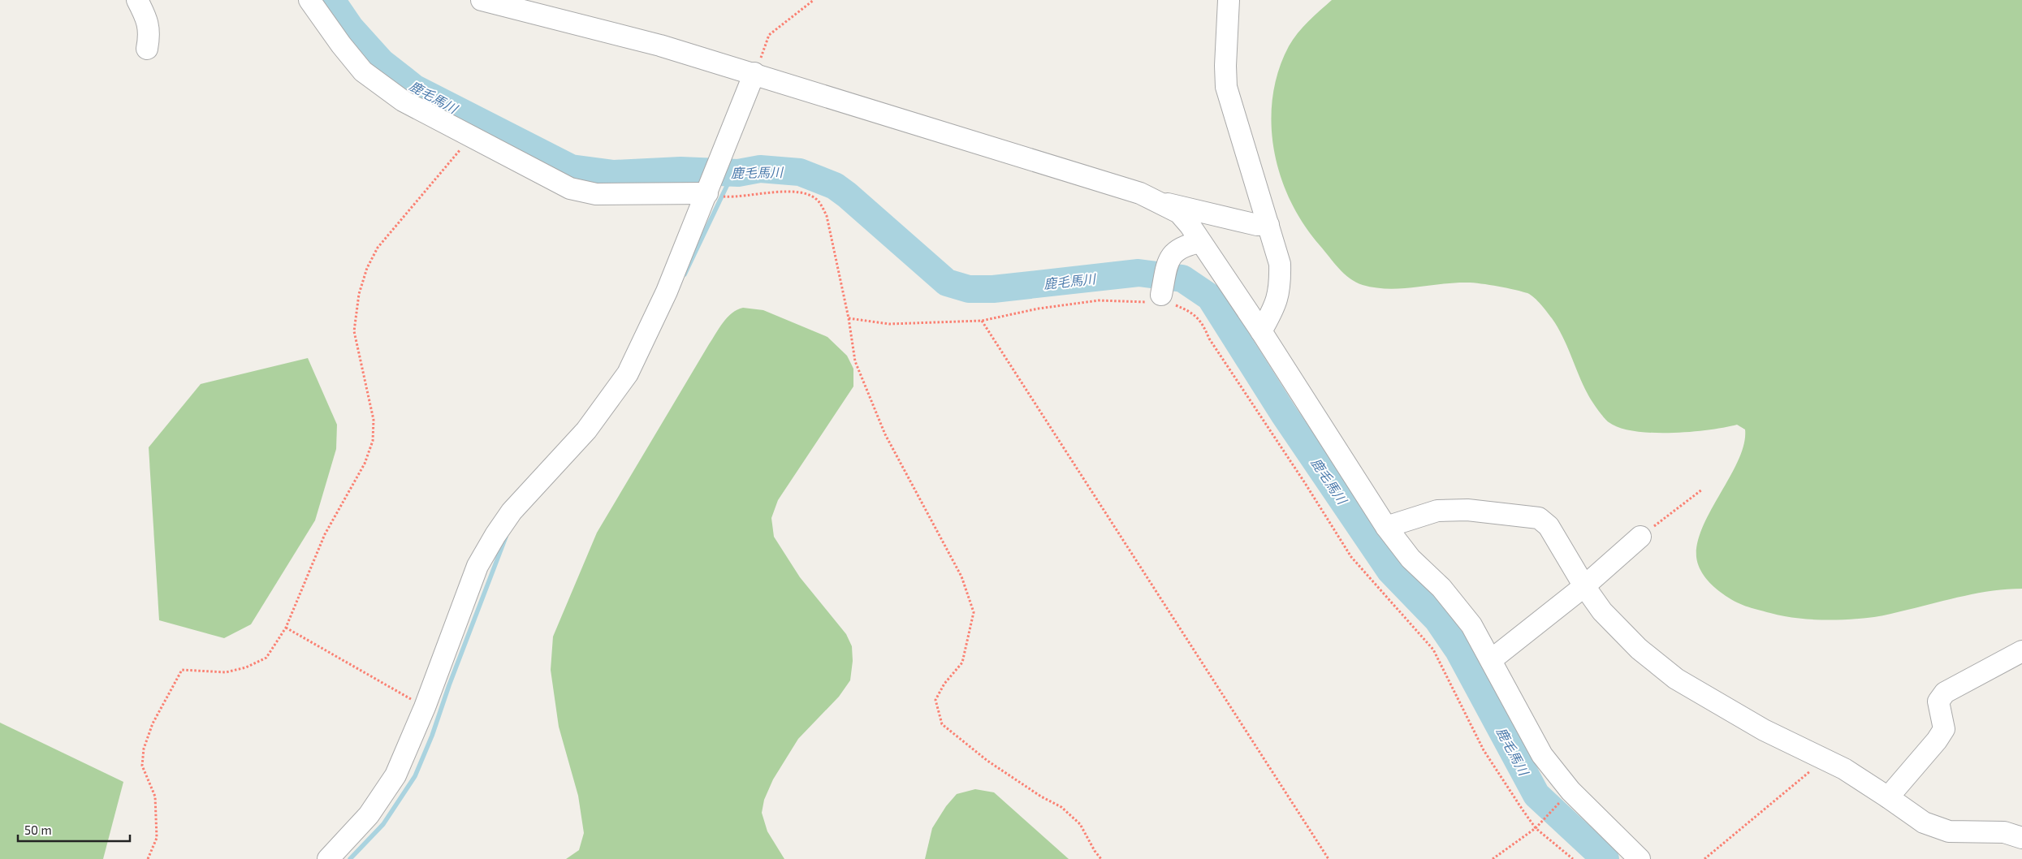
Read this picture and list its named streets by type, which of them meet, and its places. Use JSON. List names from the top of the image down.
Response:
{
  "water": ["鹿毛馬川"],
  "scale_bar": "50 m"
}
